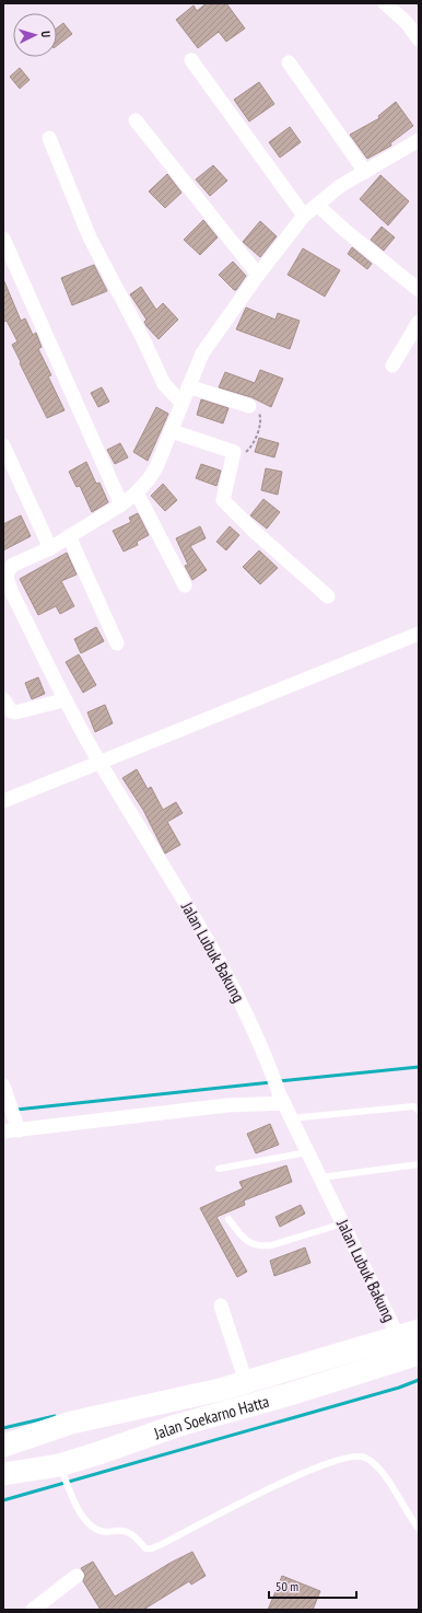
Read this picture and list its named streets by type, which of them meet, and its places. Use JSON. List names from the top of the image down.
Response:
{
  "streets": {
    "highway": ["Jalan Soekarno Hatta"],
    "street": ["Jalan Lubuk Bakung"]
  },
  "crossings": [
    ["Jalan Lubuk Bakung", "Jalan Soekarno Hatta"]
  ],
  "scale_bar": "50 m",
  "north": "right"
}
